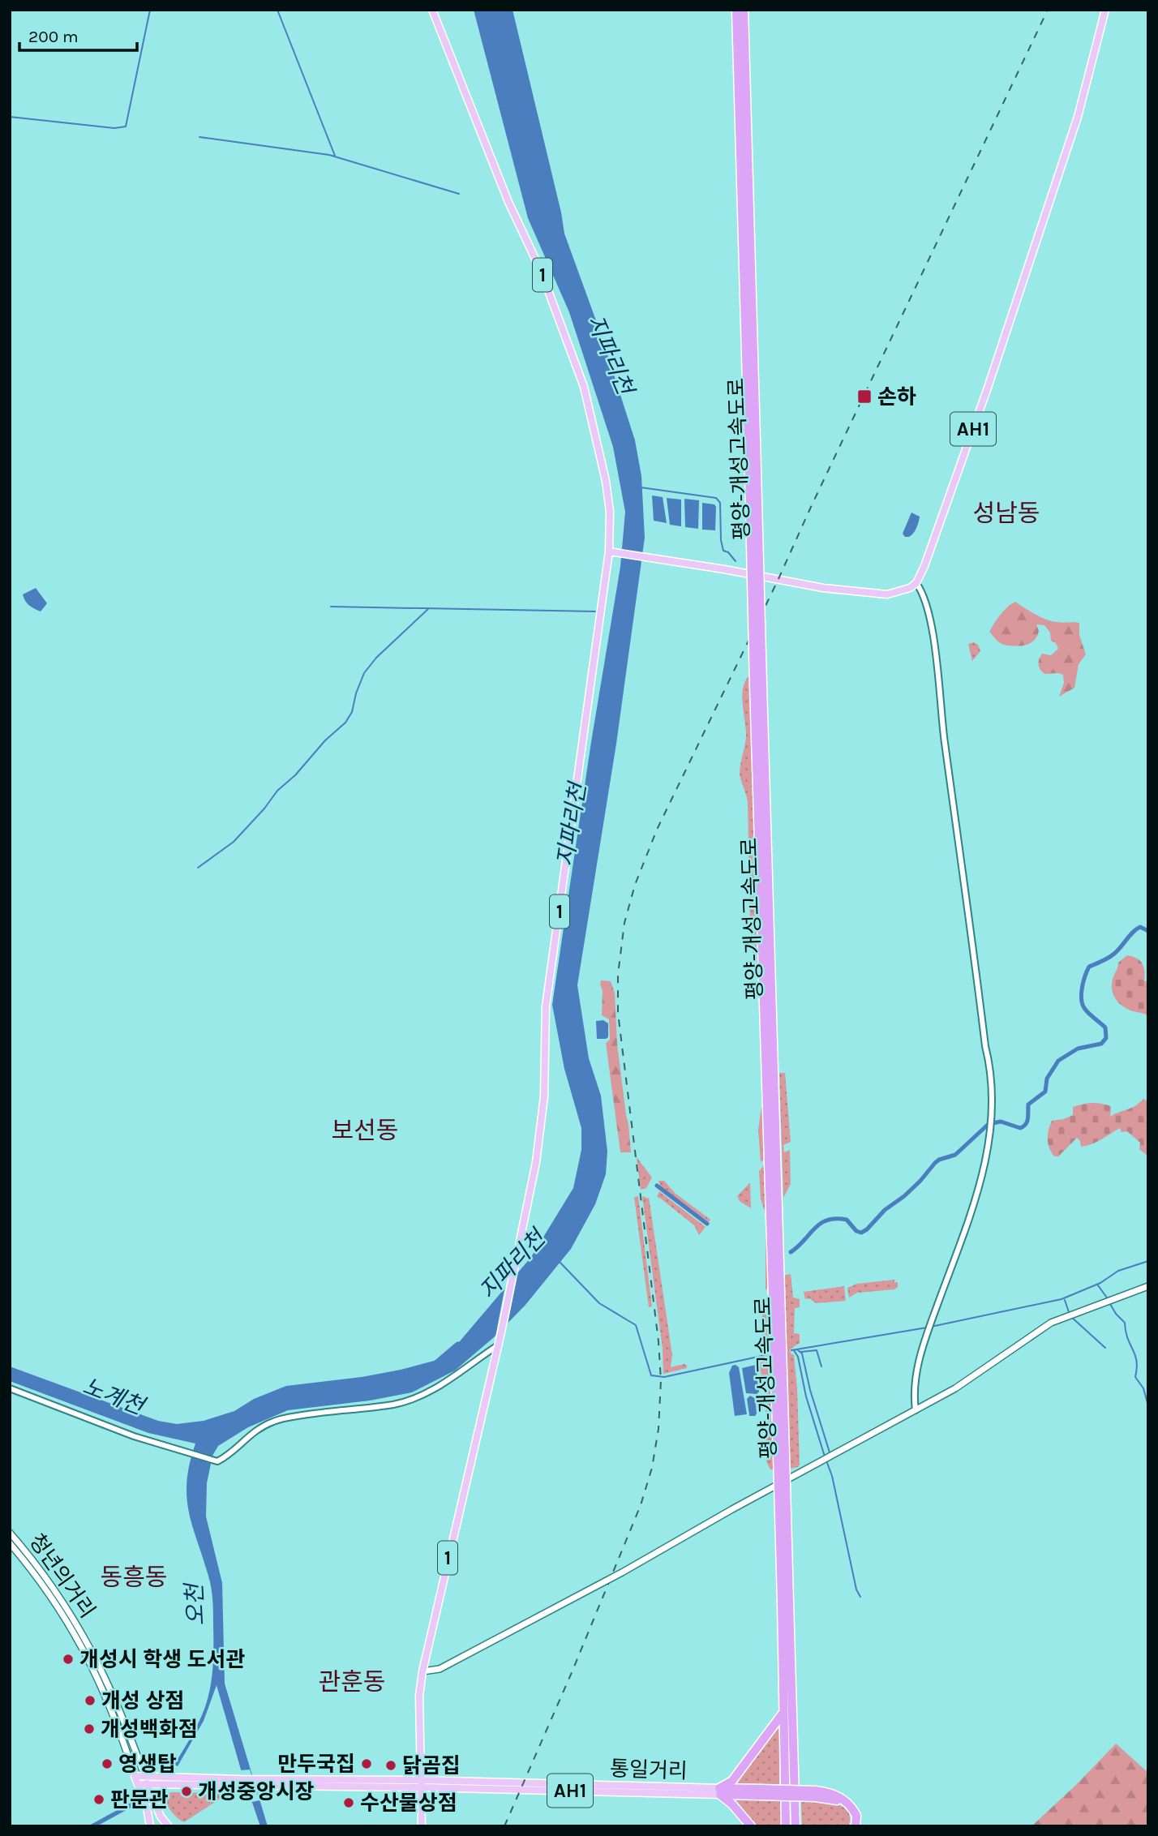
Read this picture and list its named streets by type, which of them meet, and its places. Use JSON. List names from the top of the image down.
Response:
{
  "streets": {
    "highway": ["평양-개성고속도로"],
    "main road": [
      "1",
      "AH1",
      "청년의거리",
      "통일거리"
    ]
  },
  "crossings": [
    ["1", "통일거리"],
    ["청년의거리", "통일거리"]
  ],
  "districts": [
    "성남동",
    "보선동",
    "동흥동",
    "관훈동"
  ],
  "water": ["지파리천", "노계천", "오천"],
  "places": {
    "transit": ["손하"],
    "other": [
      "개성시 학생 도서관",
      "개성 상점",
      "개성백화점",
      "영생탑",
      "만두국집",
      "닭곰집",
      "개성중앙시장",
      "판문관",
      "수산물상점"
    ]
  },
  "scale_bar": "200 m"
}
